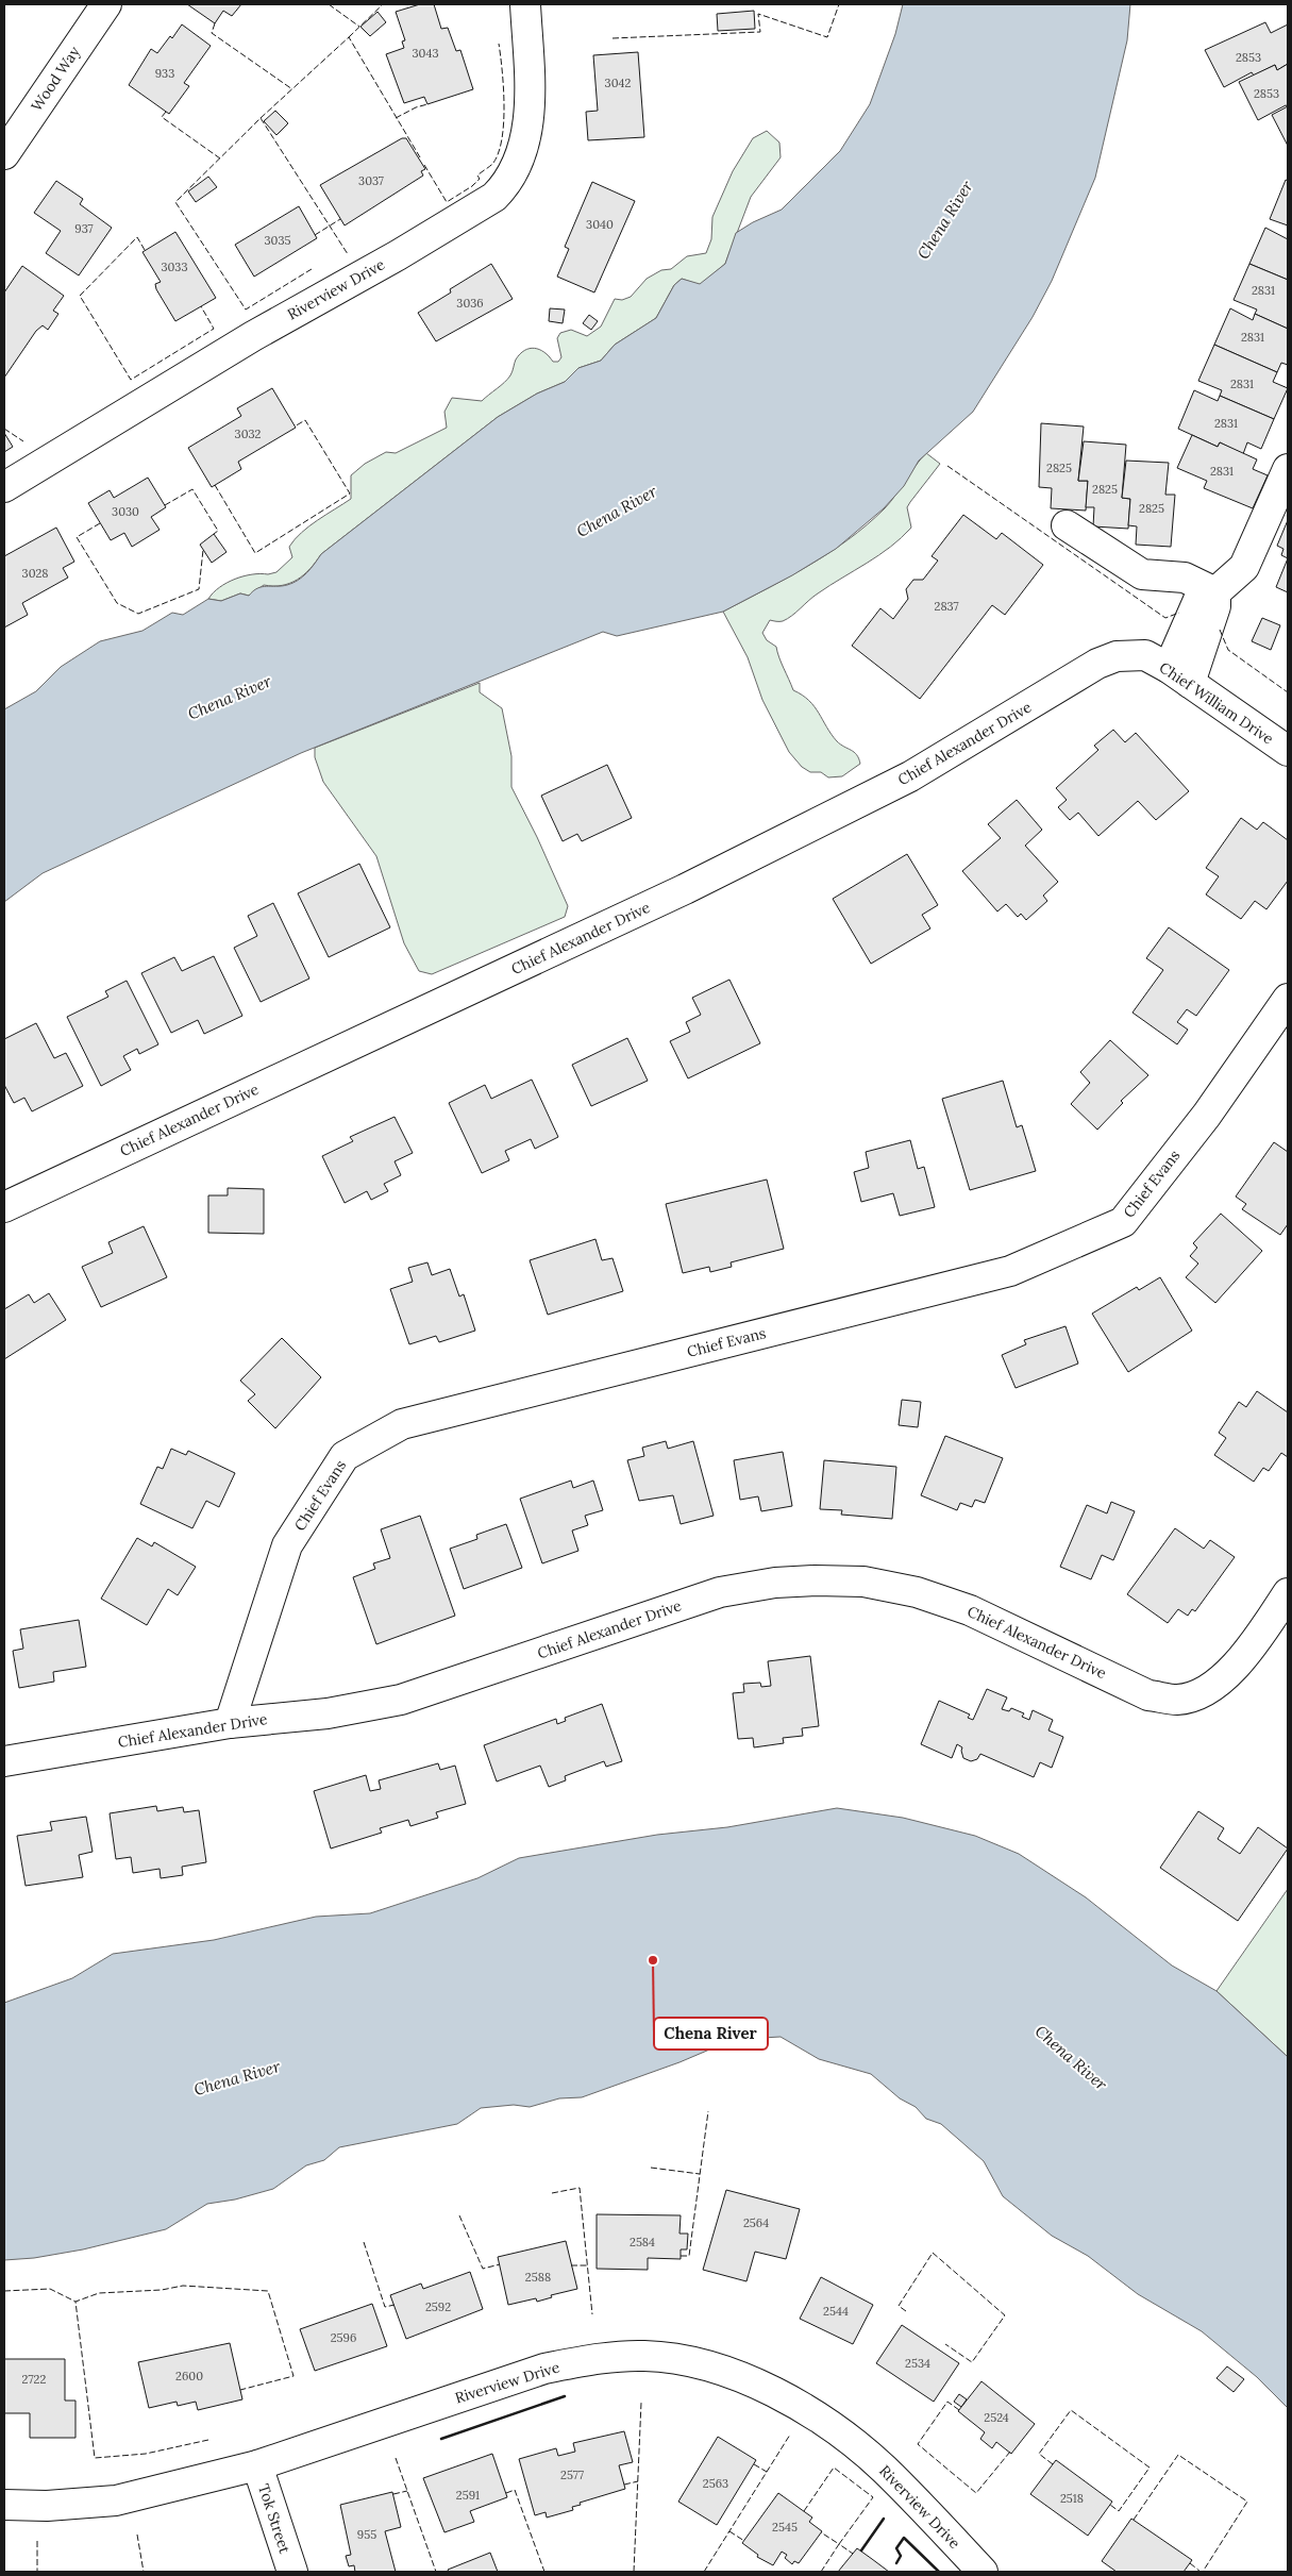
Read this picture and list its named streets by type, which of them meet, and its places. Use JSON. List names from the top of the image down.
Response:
{
  "streets": {
    "street": [
      "Wood Way",
      "Riverview Drive",
      "Chief William Drive",
      "Chief Alexander Drive",
      "Chief Evans",
      "Tok Street"
    ]
  },
  "crossings": [
    ["Riverview Drive", "Tok Street"],
    ["Chief William Drive", "Chief Alexander Drive"],
    ["Chief Alexander Drive", "Chief Evans"]
  ],
  "water": ["Chena River"],
  "places": ["Chena River"],
  "house_numbers": [
    "3043",
    "2853",
    "933",
    "3042",
    "2853",
    "3037",
    "3040",
    "937",
    "3035",
    "3033",
    "2831",
    "3036",
    "2831",
    "2831",
    "2831",
    "3032",
    "2825",
    "2831",
    "2825",
    "2825",
    "3030",
    "3028",
    "2837",
    "2564",
    "2584",
    "2588",
    "2592",
    "2544",
    "2596",
    "2534",
    "2600",
    "2722",
    "2524",
    "2577",
    "2563",
    "2591",
    "2518",
    "2545",
    "955"
  ]
}
